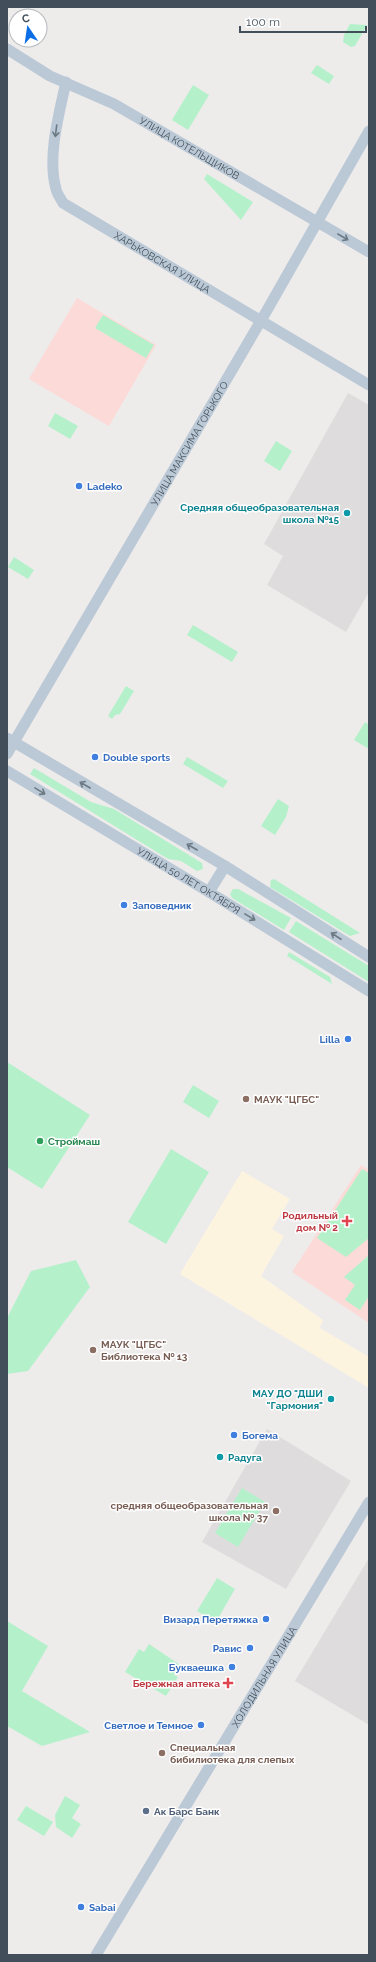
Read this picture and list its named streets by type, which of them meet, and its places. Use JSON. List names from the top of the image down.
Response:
{
  "streets": {
    "street": [
      "УЛИЦА КОТЕЛЬЩИКОВ",
      "ХАРЬКОВСКАЯ УЛИЦА",
      "УЛИЦА МАКСИМА ГОРЬКОГО",
      "УЛИЦА 50 ЛЕТ ОКТЯБРЯ",
      "ХОЛОДИЛЬНАЯ УЛИЦА"
    ]
  },
  "crossings": [
    ["УЛИЦА КОТЕЛЬЩИКОВ", "ХАРЬКОВСКАЯ УЛИЦА"],
    ["УЛИЦА КОТЕЛЬЩИКОВ", "УЛИЦА МАКСИМА ГОРЬКОГО"],
    ["ХАРЬКОВСКАЯ УЛИЦА", "УЛИЦА МАКСИМА ГОРЬКОГО"]
  ],
  "one_way": ["ХАРЬКОВСКАЯ УЛИЦА"],
  "places": {
    "other": [
      "Ladeko",
      "Средняя общеобразовательная школа №15",
      "Double sports",
      "Заповедник",
      "Lilla",
      "МАУК \"ЦГБС\"",
      "Строймаш",
      "МАУК \"ЦГБС\" Библиотека № 13",
      "МАУ ДО \"ДШИ \"Гармония\"",
      "Богема",
      "Радуга",
      "средняя общеобразовательная школа № 37",
      "Визард Перетяжка",
      "Равис",
      "Букваешка",
      "Светлое и Темное",
      "Специальная бибилиотека для слепых",
      "Ак Барс Банк",
      "Sabai"
    ],
    "health": ["Родильный дом № 2", "Бережная аптека"]
  },
  "scale_bar": "100 m",
  "north": "top"
}
